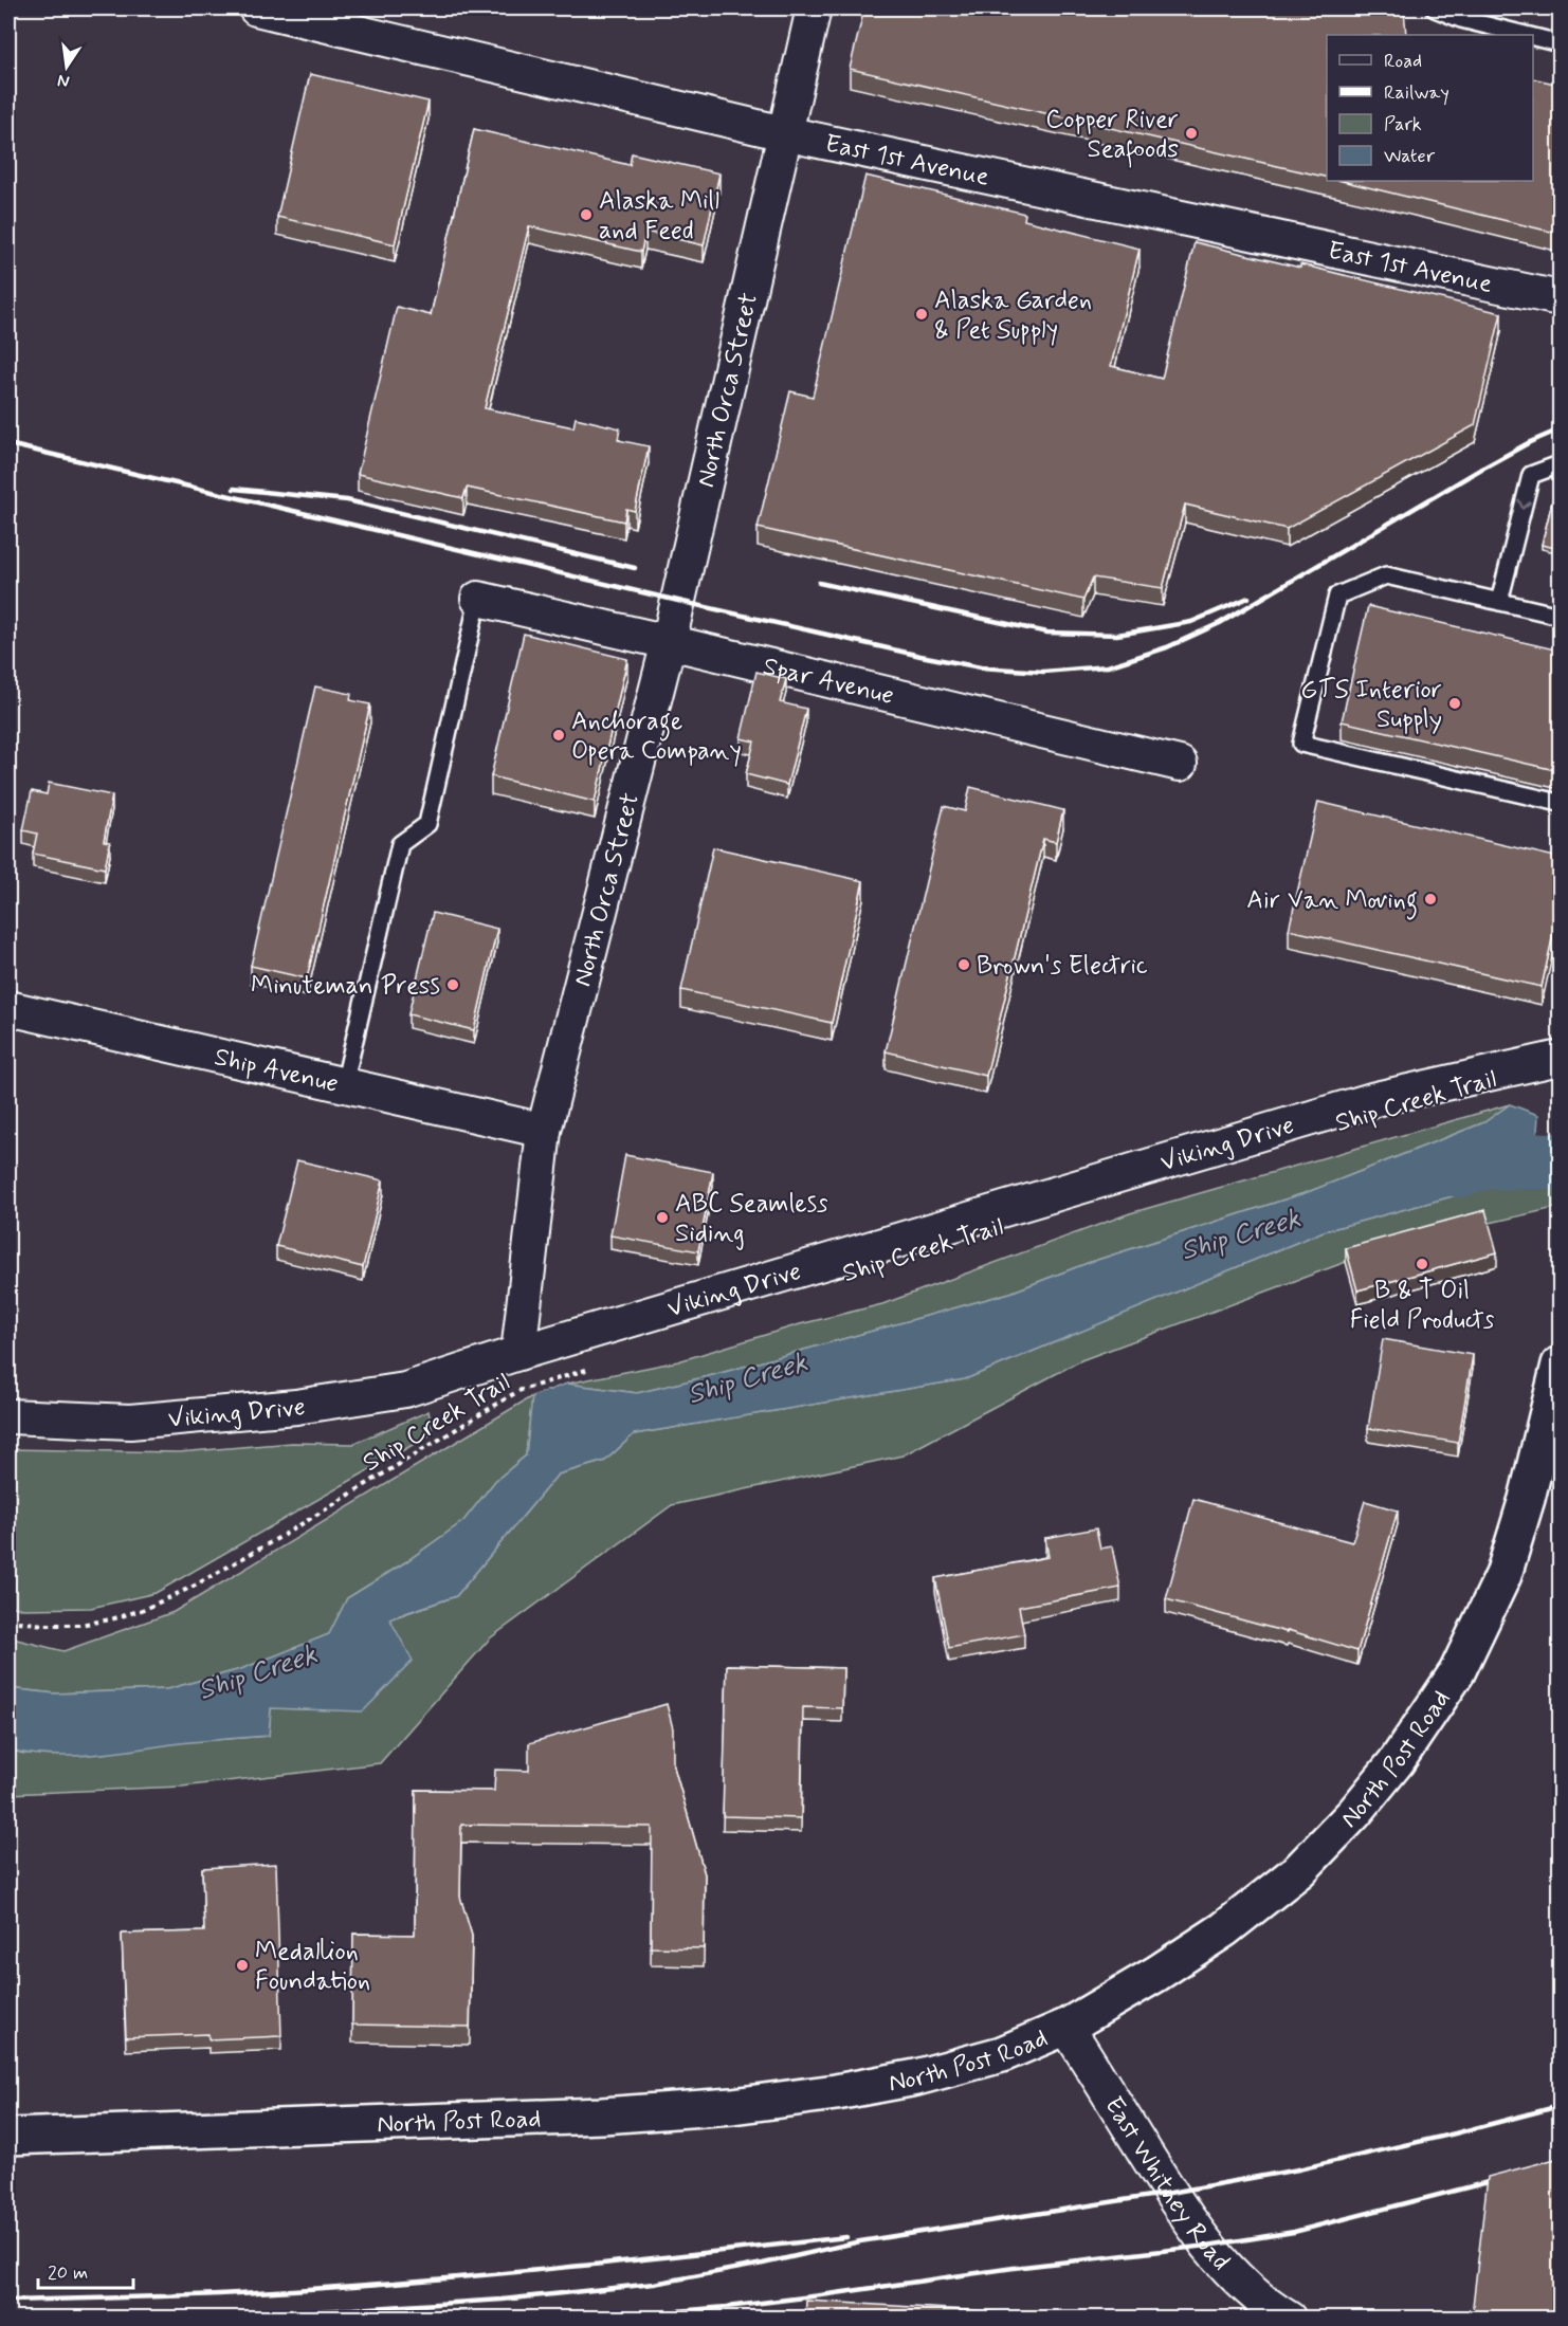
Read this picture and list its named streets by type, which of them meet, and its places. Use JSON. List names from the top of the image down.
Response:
{
  "streets": {
    "street": [
      "East 1st Avenue",
      "North Orca Street",
      "Spar Avenue",
      "Ship Avenue",
      "Viking Drive",
      "North Post Road",
      "East Whitney Road"
    ],
    "path": ["Ship Creek Trail"]
  },
  "crossings": [
    ["East 1st Avenue", "North Orca Street"],
    ["North Orca Street", "Spar Avenue"],
    ["North Orca Street", "Ship Avenue"],
    ["North Orca Street", "Viking Drive"],
    ["North Post Road", "East Whitney Road"]
  ],
  "water": ["Ship Creek"],
  "places": [
    "Copper River Seafoods",
    "Alaska Mill and Feed",
    "Alaska Garden & Pet Supply",
    "GTS Interior Supply",
    "Anchorage Opera Company",
    "Air Van Moving",
    "Brown's Electric",
    "Minuteman Press",
    "ABC Seamless Siding",
    "B & T Oil Field Products",
    "Medallion Foundation"
  ],
  "legend": [
    "Road",
    "Railway",
    "Park",
    "Water"
  ],
  "scale_bar": "20 m",
  "north": "bottom"
}
